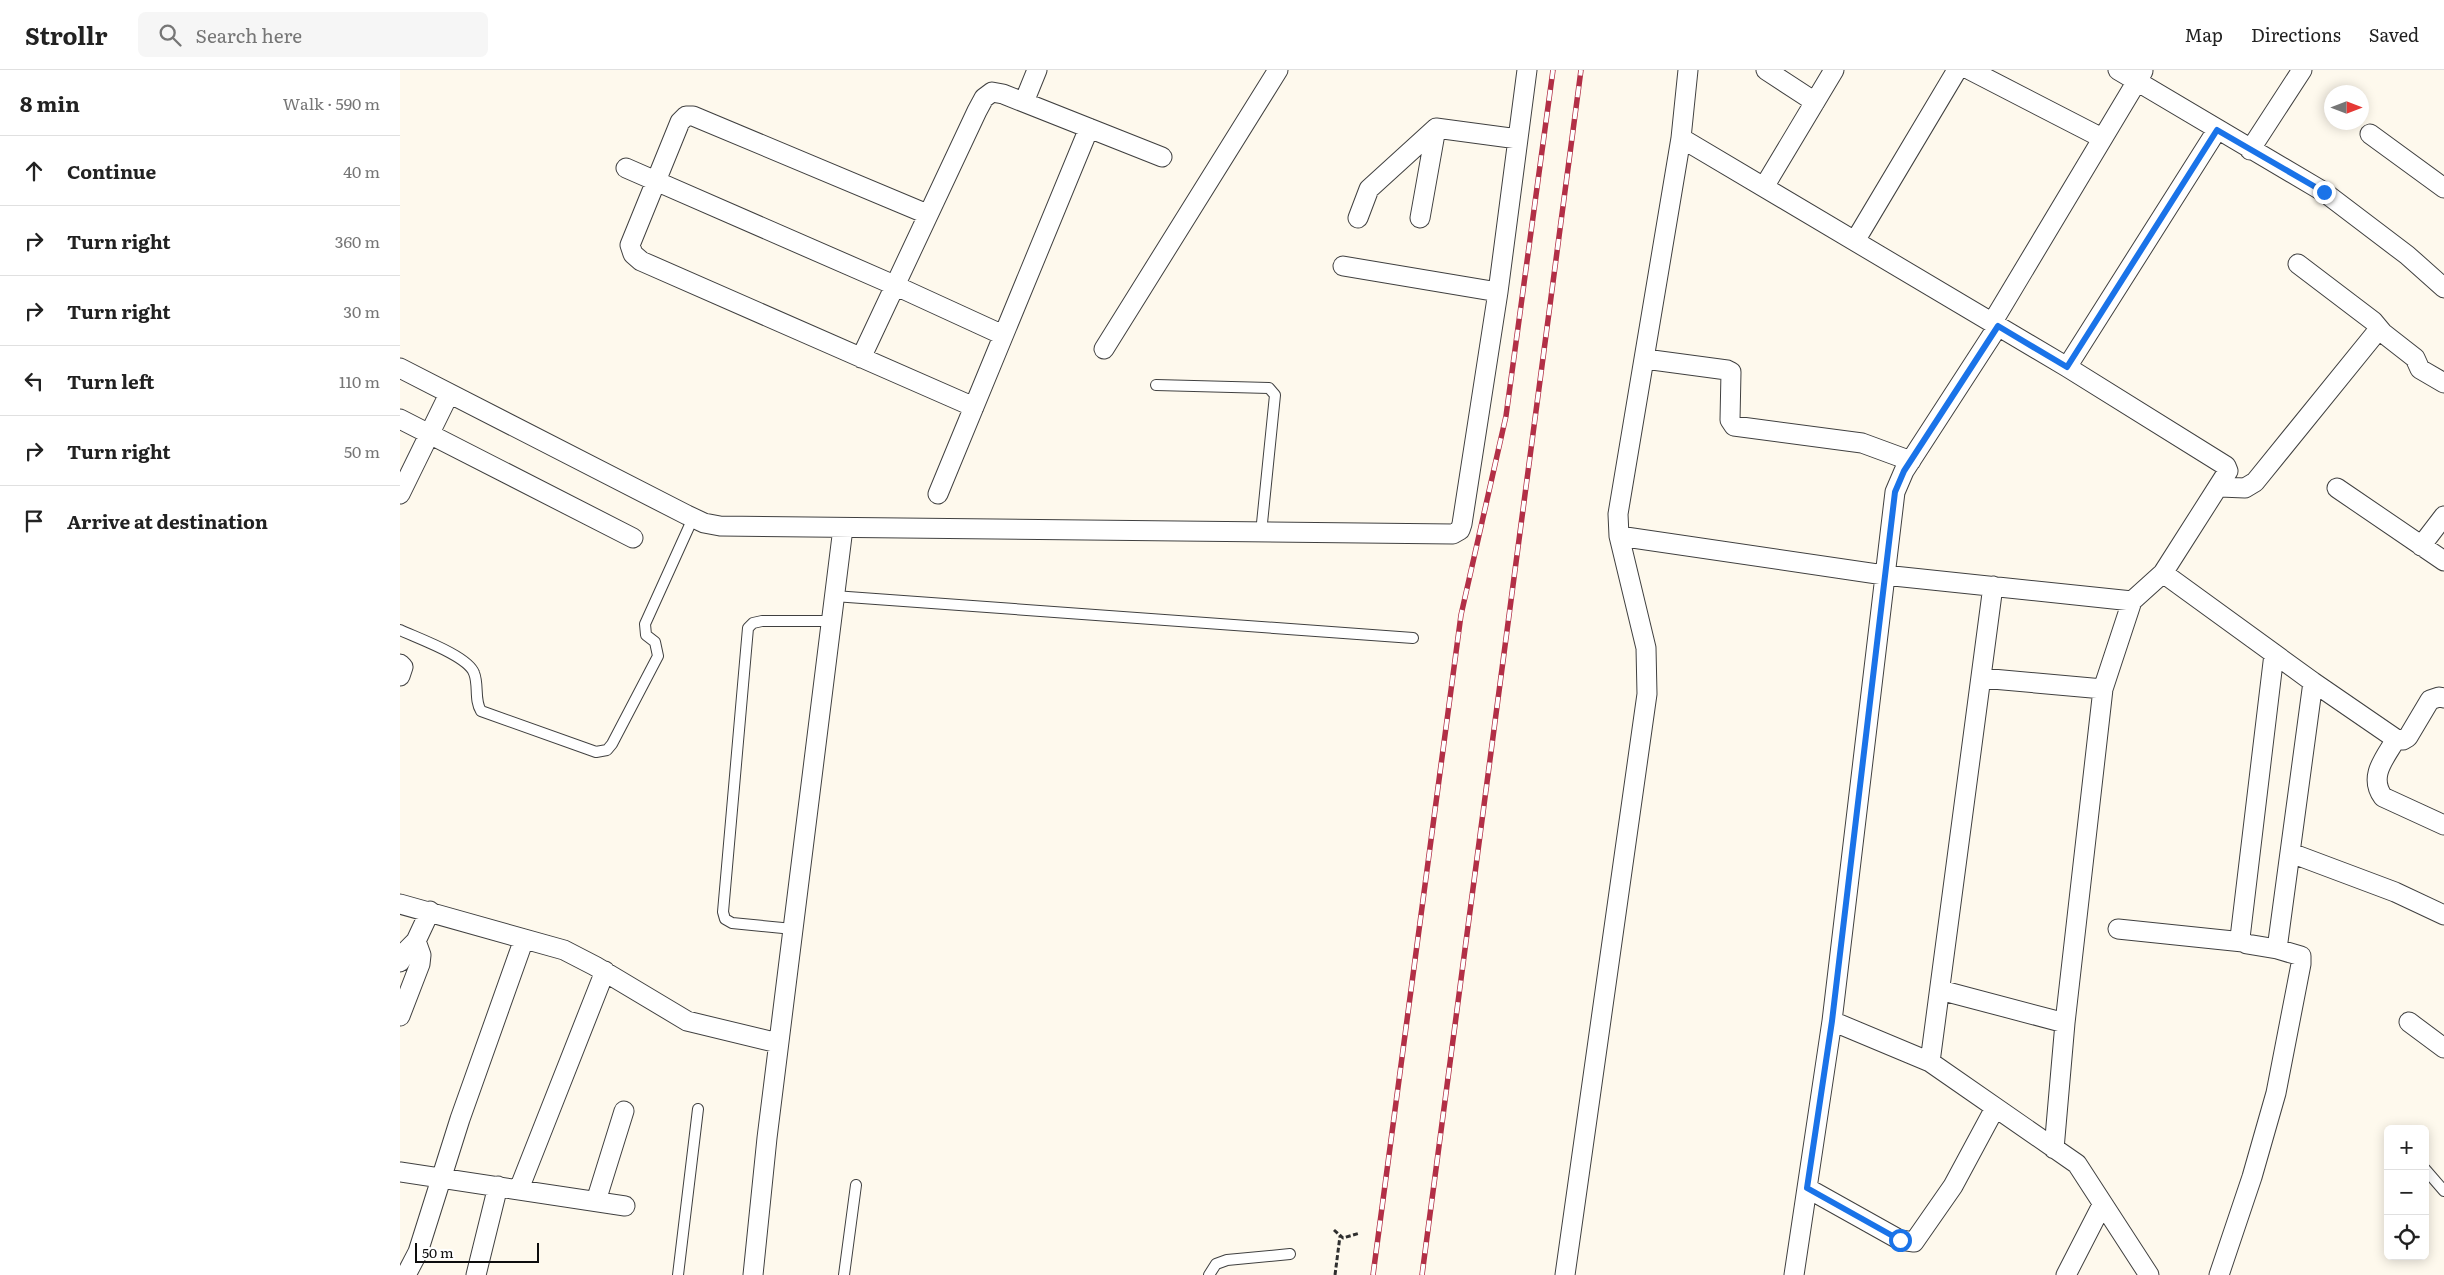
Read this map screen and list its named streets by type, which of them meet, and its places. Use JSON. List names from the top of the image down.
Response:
{
  "scale_bar": "50 m",
  "north": "right",
  "page": {
    "header": "Strollr",
    "search": "Search here",
    "nav": ["Map", "Directions", "Saved"],
    "heading": ["8 min", "Walk · 590 m"],
    "list": [
      ["Continue", "40 m"],
      ["Turn right", "360 m"],
      ["Turn right", "30 m"],
      ["Turn left", "110 m"],
      ["Turn right", "50 m"],
      "Arrive at destination"
    ],
    "map_buttons": ["+", "−"],
    "scale": "50 m"
  }
}
